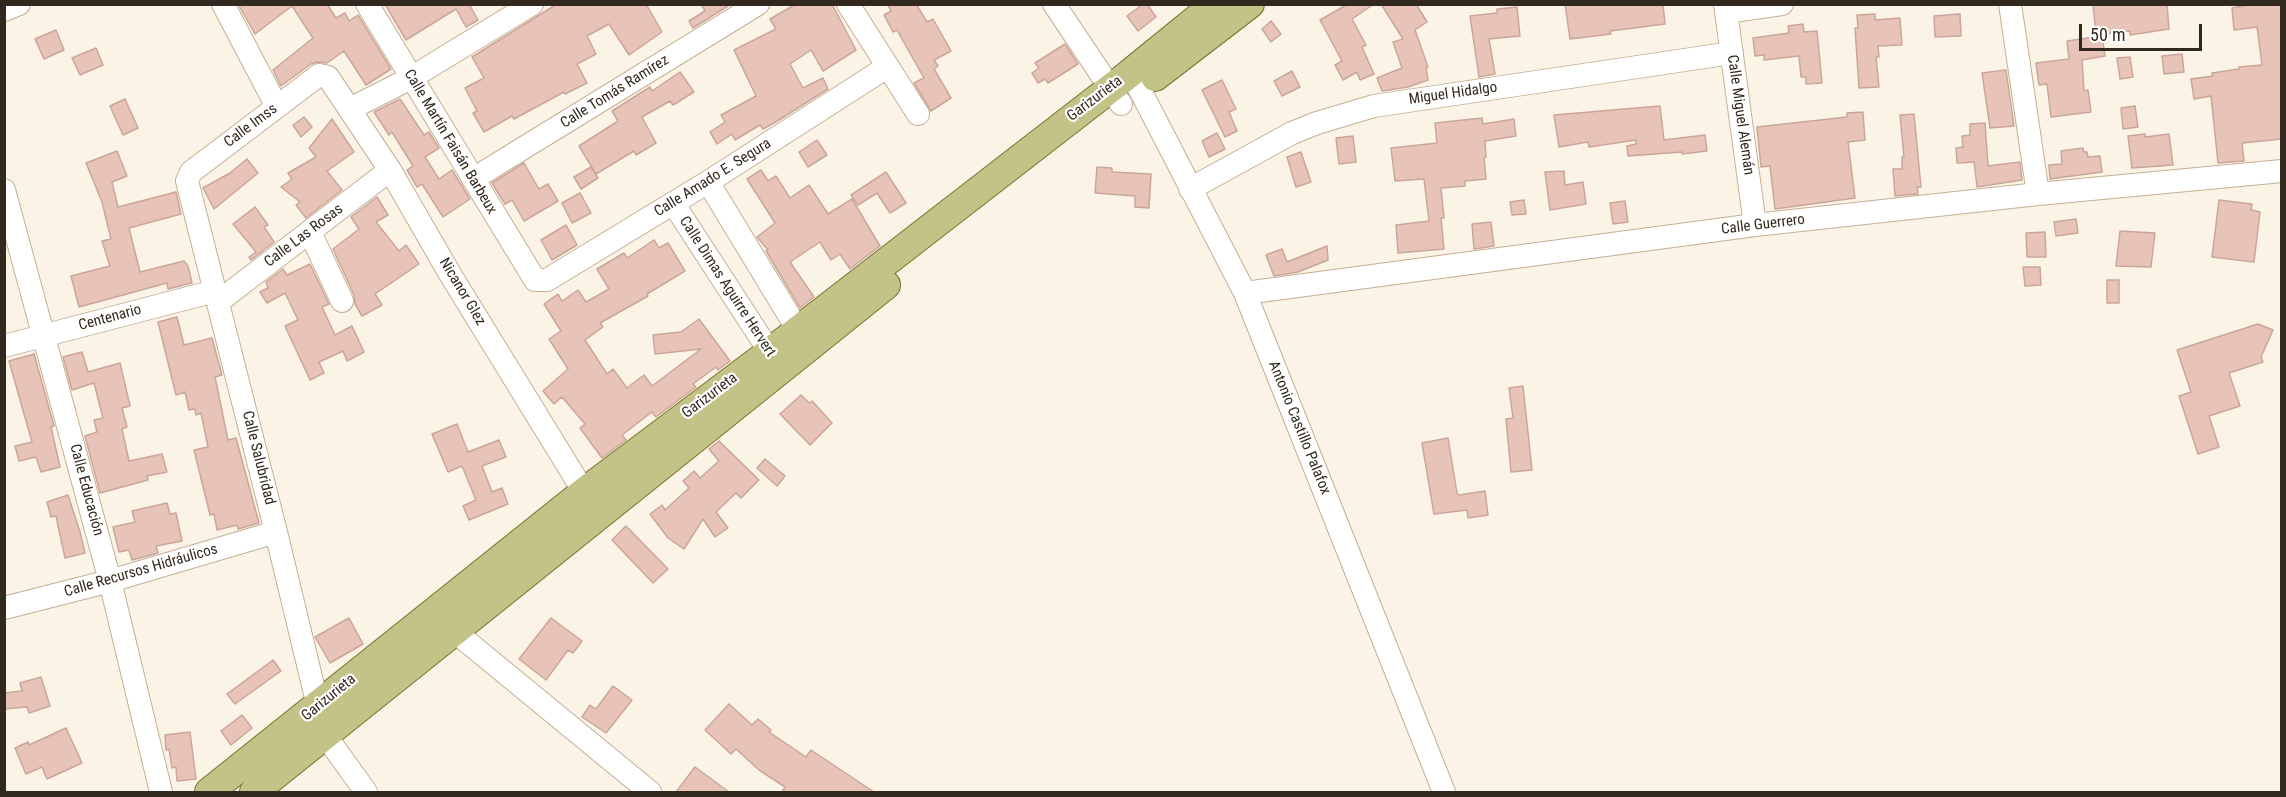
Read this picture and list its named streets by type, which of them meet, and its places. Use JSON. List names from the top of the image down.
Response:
{
  "streets": {
    "main road": ["Garizurieta"],
    "street": [
      "Calle Tomás Ramírez",
      "Miguel Hidalgo",
      "Calle Miguel Alemán",
      "Calle Imss",
      "Calle Martín Faisán Barbeux",
      "Calle Amado E. Segura",
      "Calle Guerrero",
      "Calle Las Rosas",
      "Calle Dimas Aguirre Hervert",
      "Nicanor Glez",
      "Centenario",
      "Antonio Castillo Palafox",
      "Calle Salubridad",
      "Calle Educación",
      "Calle Recursos Hidráulicos"
    ]
  },
  "crossings": [
    ["Calle Tomás Ramírez", "Calle Martín Faisán Barbeux"],
    ["Miguel Hidalgo", "Calle Miguel Alemán"],
    ["Miguel Hidalgo", "Antonio Castillo Palafox"],
    ["Garizurieta", "Calle Dimas Aguirre Hervert"],
    ["Garizurieta", "Nicanor Glez"],
    ["Garizurieta", "Antonio Castillo Palafox"],
    ["Garizurieta", "Calle Salubridad"],
    ["Calle Miguel Alemán", "Calle Guerrero"],
    ["Calle Imss", "Nicanor Glez"],
    ["Calle Imss", "Calle Salubridad"],
    ["Calle Martín Faisán Barbeux", "Calle Amado E. Segura"],
    ["Calle Amado E. Segura", "Calle Dimas Aguirre Hervert"],
    ["Calle Guerrero", "Antonio Castillo Palafox"],
    ["Calle Las Rosas", "Nicanor Glez"],
    ["Calle Las Rosas", "Centenario"],
    ["Calle Las Rosas", "Calle Salubridad"],
    ["Centenario", "Calle Salubridad"],
    ["Centenario", "Calle Educación"],
    ["Calle Salubridad", "Calle Recursos Hidráulicos"],
    ["Calle Educación", "Calle Recursos Hidráulicos"]
  ],
  "scale_bar": "50 m"
}
